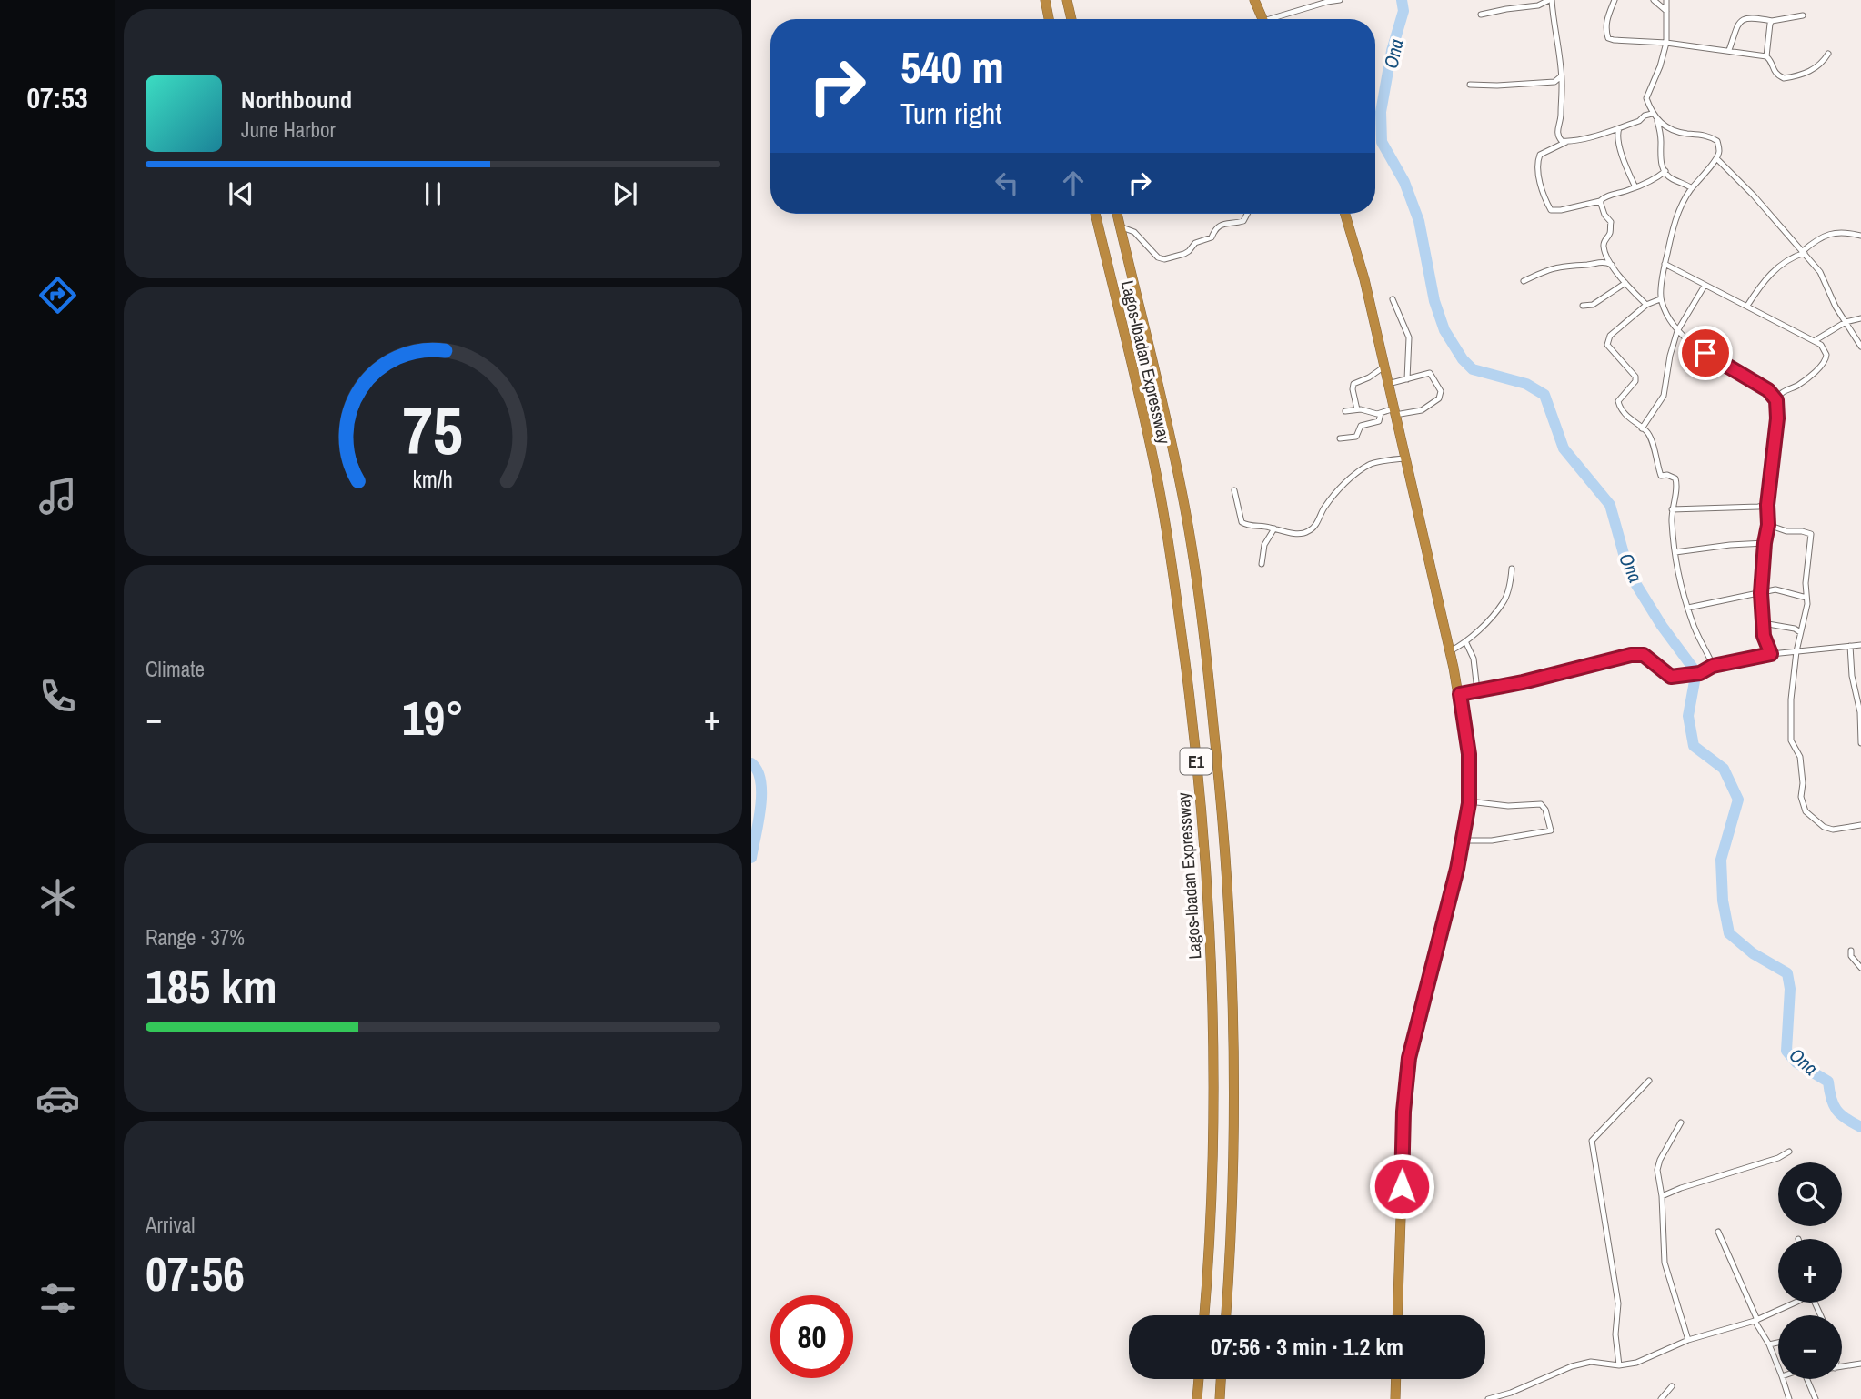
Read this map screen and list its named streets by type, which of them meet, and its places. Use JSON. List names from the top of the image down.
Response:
{
  "streets": {
    "highway": ["Lagos-Ibadan Expressway", "E1"]
  },
  "water": ["Ona"],
  "page": {
    "tabs": "07:53",
    "turn": ["540 m", "Turn right"],
    "song": ["Northbound", "June Harbor"],
    "tile": [
      "Climate",
      ["Range · 37%", "185 km"],
      ["Arrival", "07:56"]
    ],
    "heat": ["−", "19°", "+"],
    "map_buttons": ["+", "−"],
    "limit": "80",
    "trip": "07:56 · 3 min · 1.2 km",
    "gauge": ["75", "km/h"]
  }
}
